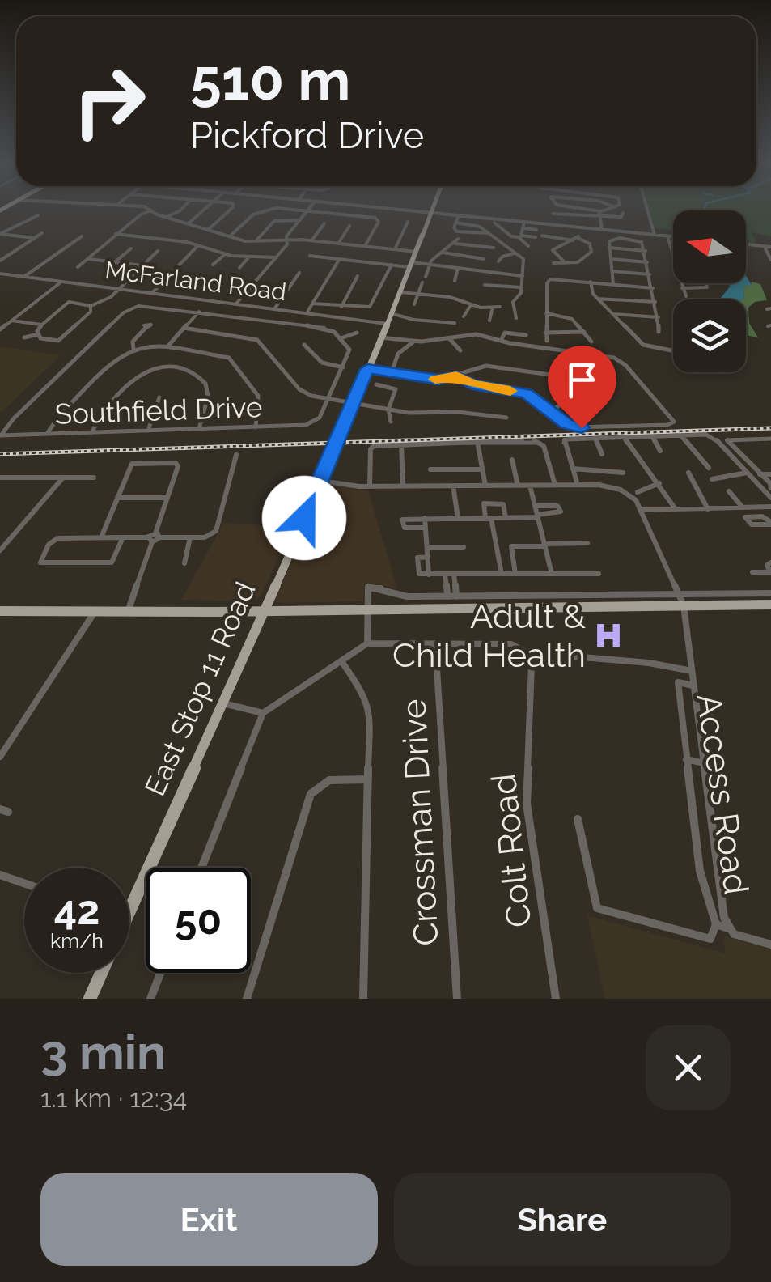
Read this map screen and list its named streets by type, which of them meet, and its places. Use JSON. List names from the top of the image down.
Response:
{
  "streets": {
    "main road": ["East Stop 11 Road"],
    "street": [
      "McFarland Road",
      "Southfield Drive",
      "Access Road",
      "Crossman Drive",
      "Colt Road"
    ]
  },
  "crossings": [
    ["McFarland Road", "East Stop 11 Road"],
    ["Crossman Drive", "Colt Road"]
  ],
  "places": {
    "hospital": ["Adult & Child Health"]
  },
  "north": "left",
  "page": {
    "turn": ["510 m", "Pickford Drive"],
    "speed": "42 km/h",
    "limit": "50",
    "heading": ["3 min", "1.1 km · 12:34"],
    "buttons": ["Exit", "Share"]
  }
}
